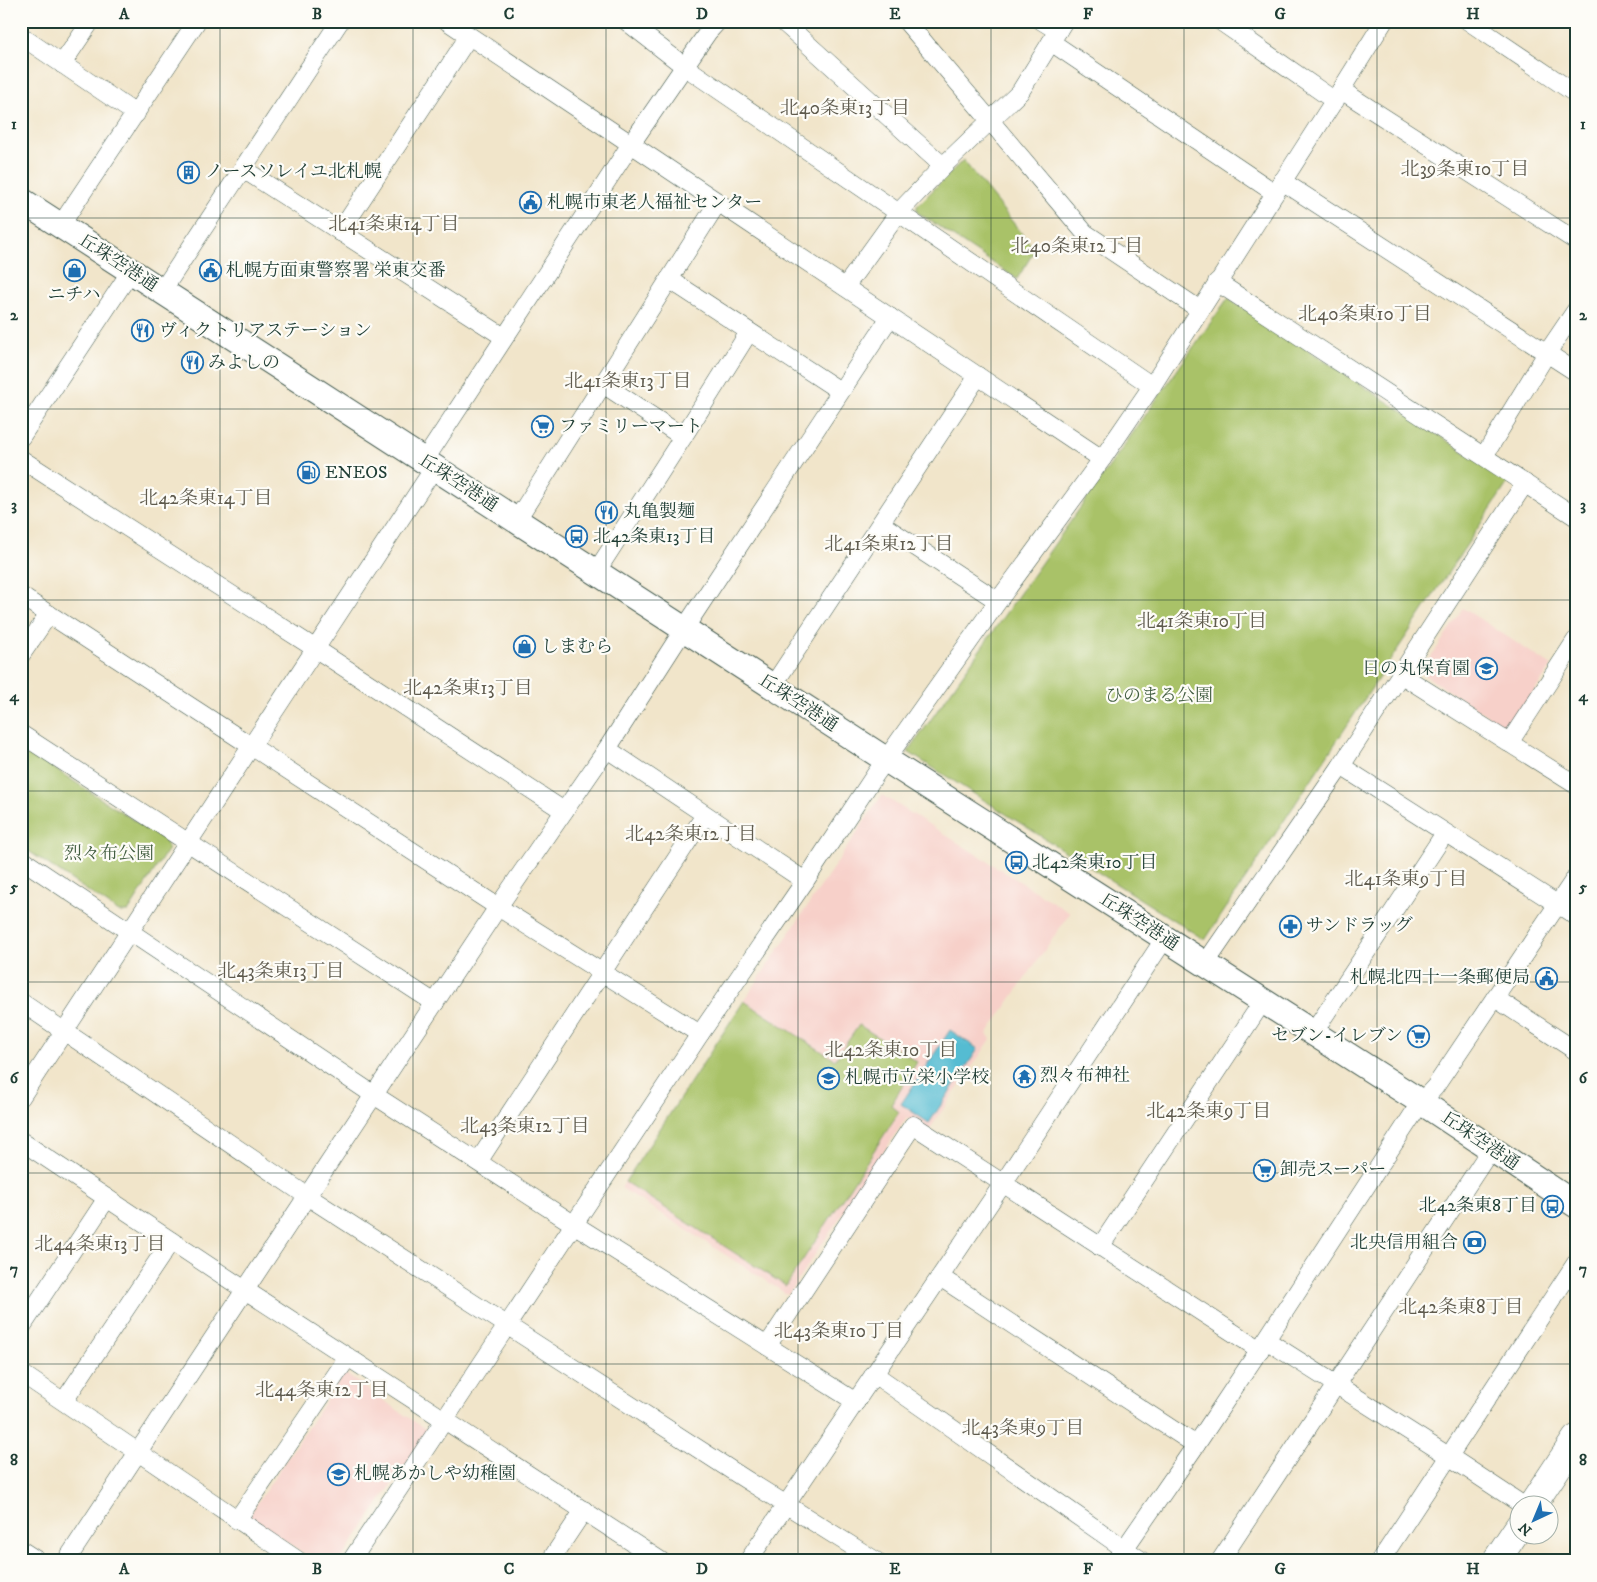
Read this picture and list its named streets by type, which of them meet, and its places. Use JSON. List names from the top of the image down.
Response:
{
  "streets": {
    "main road": ["丘珠空港通"]
  },
  "districts": [
    "北40条東13丁目",
    "北39条東10丁目",
    "北41条東14丁目",
    "北40条東12丁目",
    "北40条東10丁目",
    "北41条東13丁目",
    "北42条東14丁目",
    "北41条東12丁目",
    "北41条東10丁目",
    "北42条東13丁目",
    "北42条東12丁目",
    "北41条東9丁目",
    "北43条東13丁目",
    "北42条東10丁目",
    "北42条東9丁目",
    "北43条東12丁目",
    "北44条東13丁目",
    "北42条東8丁目",
    "北43条東10丁目",
    "北44条東12丁目",
    "北43条東9丁目"
  ],
  "parks": ["ひのまる公園", "烈々布公園"],
  "places": {
    "building": ["ノースソレイユ北札幌"],
    "public building": ["札幌市東老人福祉センター", "札幌方面東警察署 栄東交番", "札幌北四十一条郵便局"],
    "shop": ["ニチハ", "しまむら"],
    "restaurant": ["ヴィクトリアステーション", "みよしの", "丸亀製麺"],
    "supermarket": ["ファミリーマート", "セブン-イレブン", "卸売スーパー"],
    "fuel station": ["ENEOS"],
    "bus stop": ["北42条東13丁目", "北42条東10丁目", "北42条東8丁目"],
    "school or university": ["日の丸保育園", "札幌市立栄小学校", "札幌あかしや幼稚園"],
    "pharmacy": ["サンドラッグ"],
    "temple": ["烈々布神社"],
    "bank": ["北央信用組合"]
  },
  "north": "bottom left",
  "grid": {
    "columns": [
      "A",
      "B",
      "C",
      "D",
      "E",
      "F",
      "G",
      "H"
    ],
    "rows": [
      "1",
      "2",
      "3",
      "4",
      "5",
      "6",
      "7",
      "8"
    ]
  }
}
